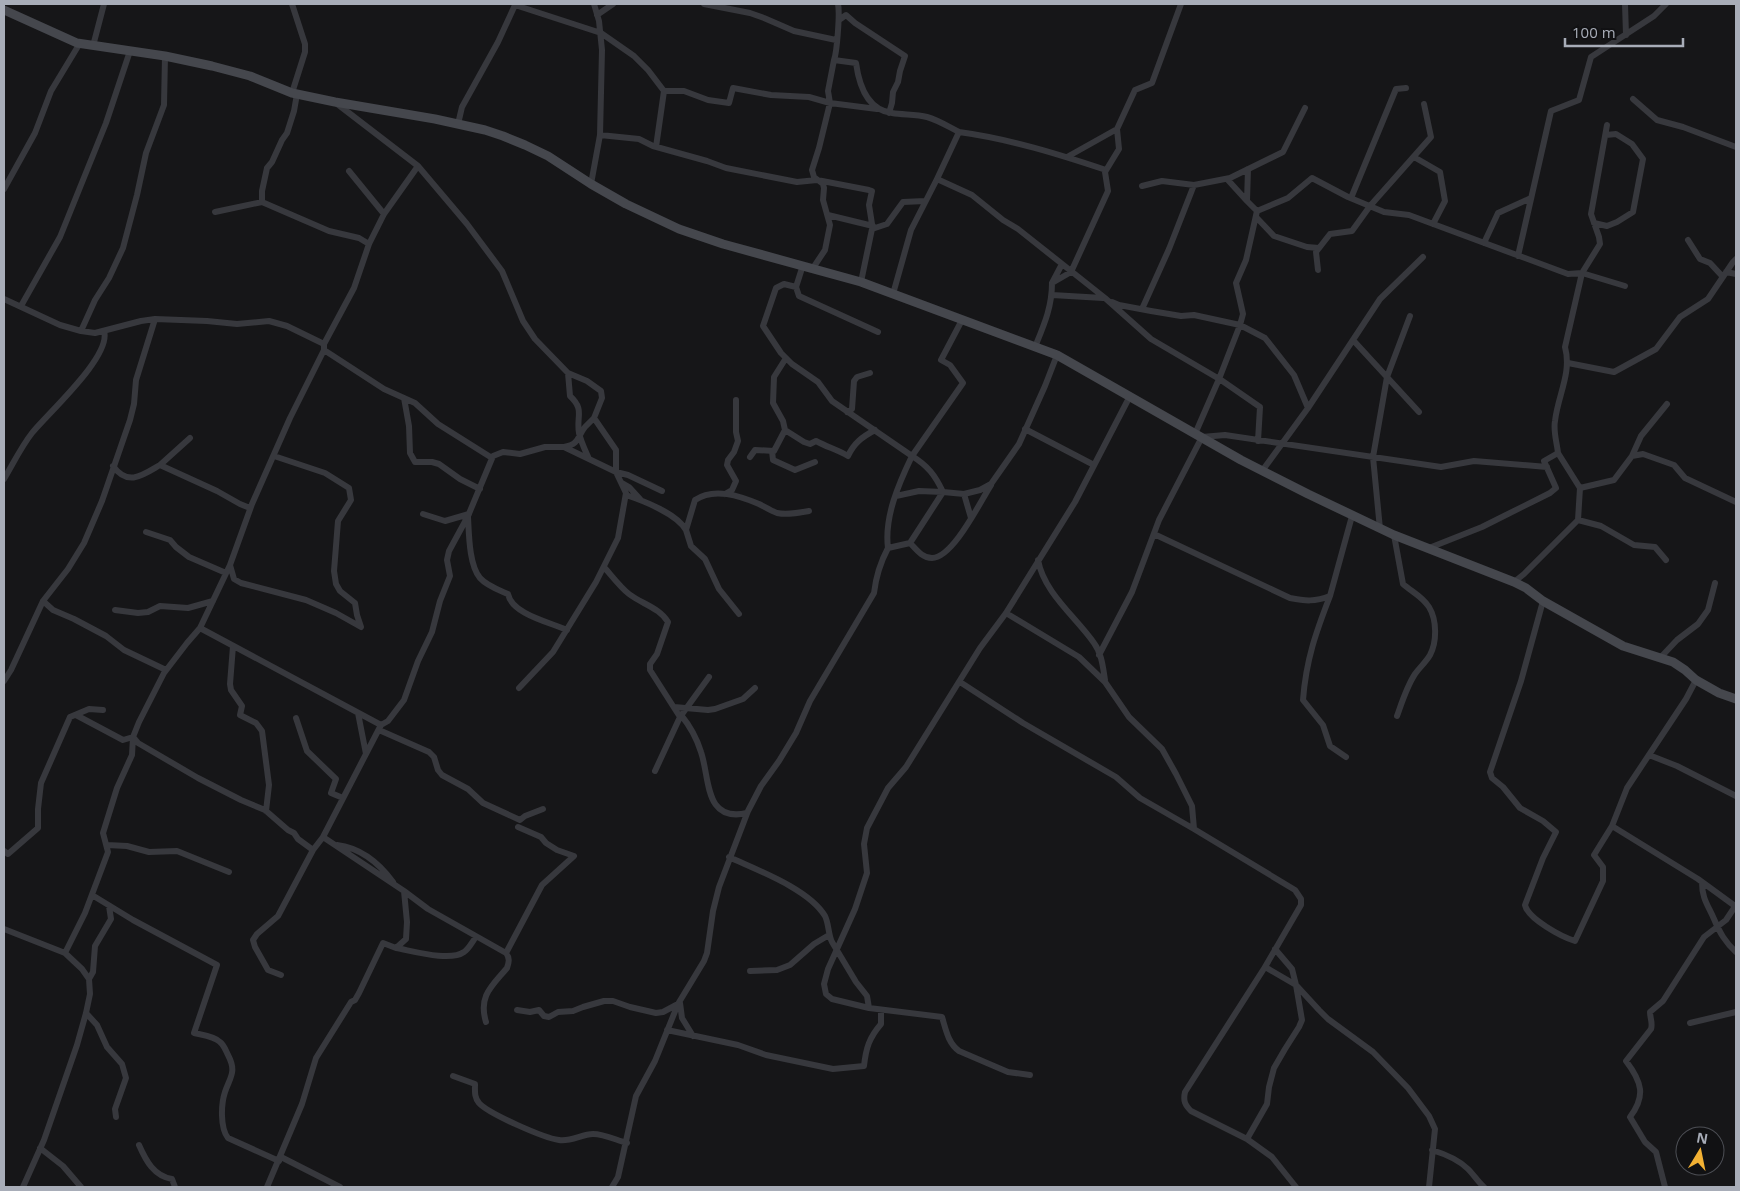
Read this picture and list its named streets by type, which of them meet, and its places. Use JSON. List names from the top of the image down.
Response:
{
  "scale_bar": "100 m",
  "north": "top"
}
